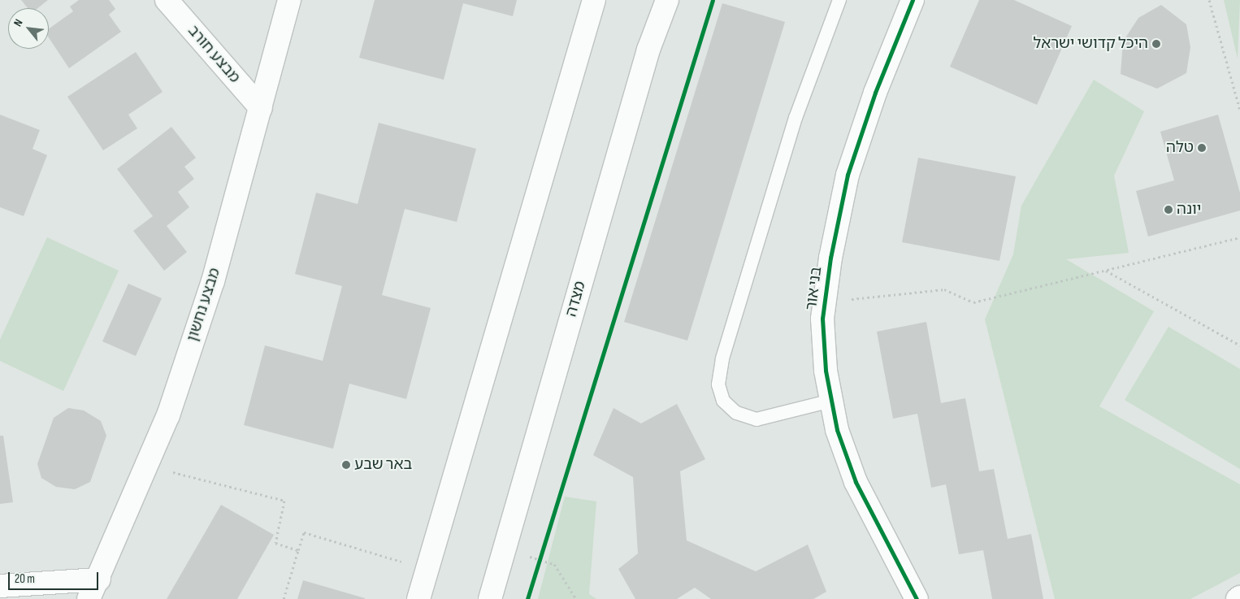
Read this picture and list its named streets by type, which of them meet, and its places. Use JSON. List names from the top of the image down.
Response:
{
  "streets": {
    "street": [
      "מבצע חורב",
      "בני אור",
      "מצדה",
      "מבצע נחשון"
    ]
  },
  "crossings": [
    ["מבצע חורב", "מבצע נחשון"]
  ],
  "places": [
    "היכל קדושי ישראל",
    "טלה",
    "יונה",
    "באר שבע"
  ],
  "scale_bar": "20 m",
  "north": "top left"
}
